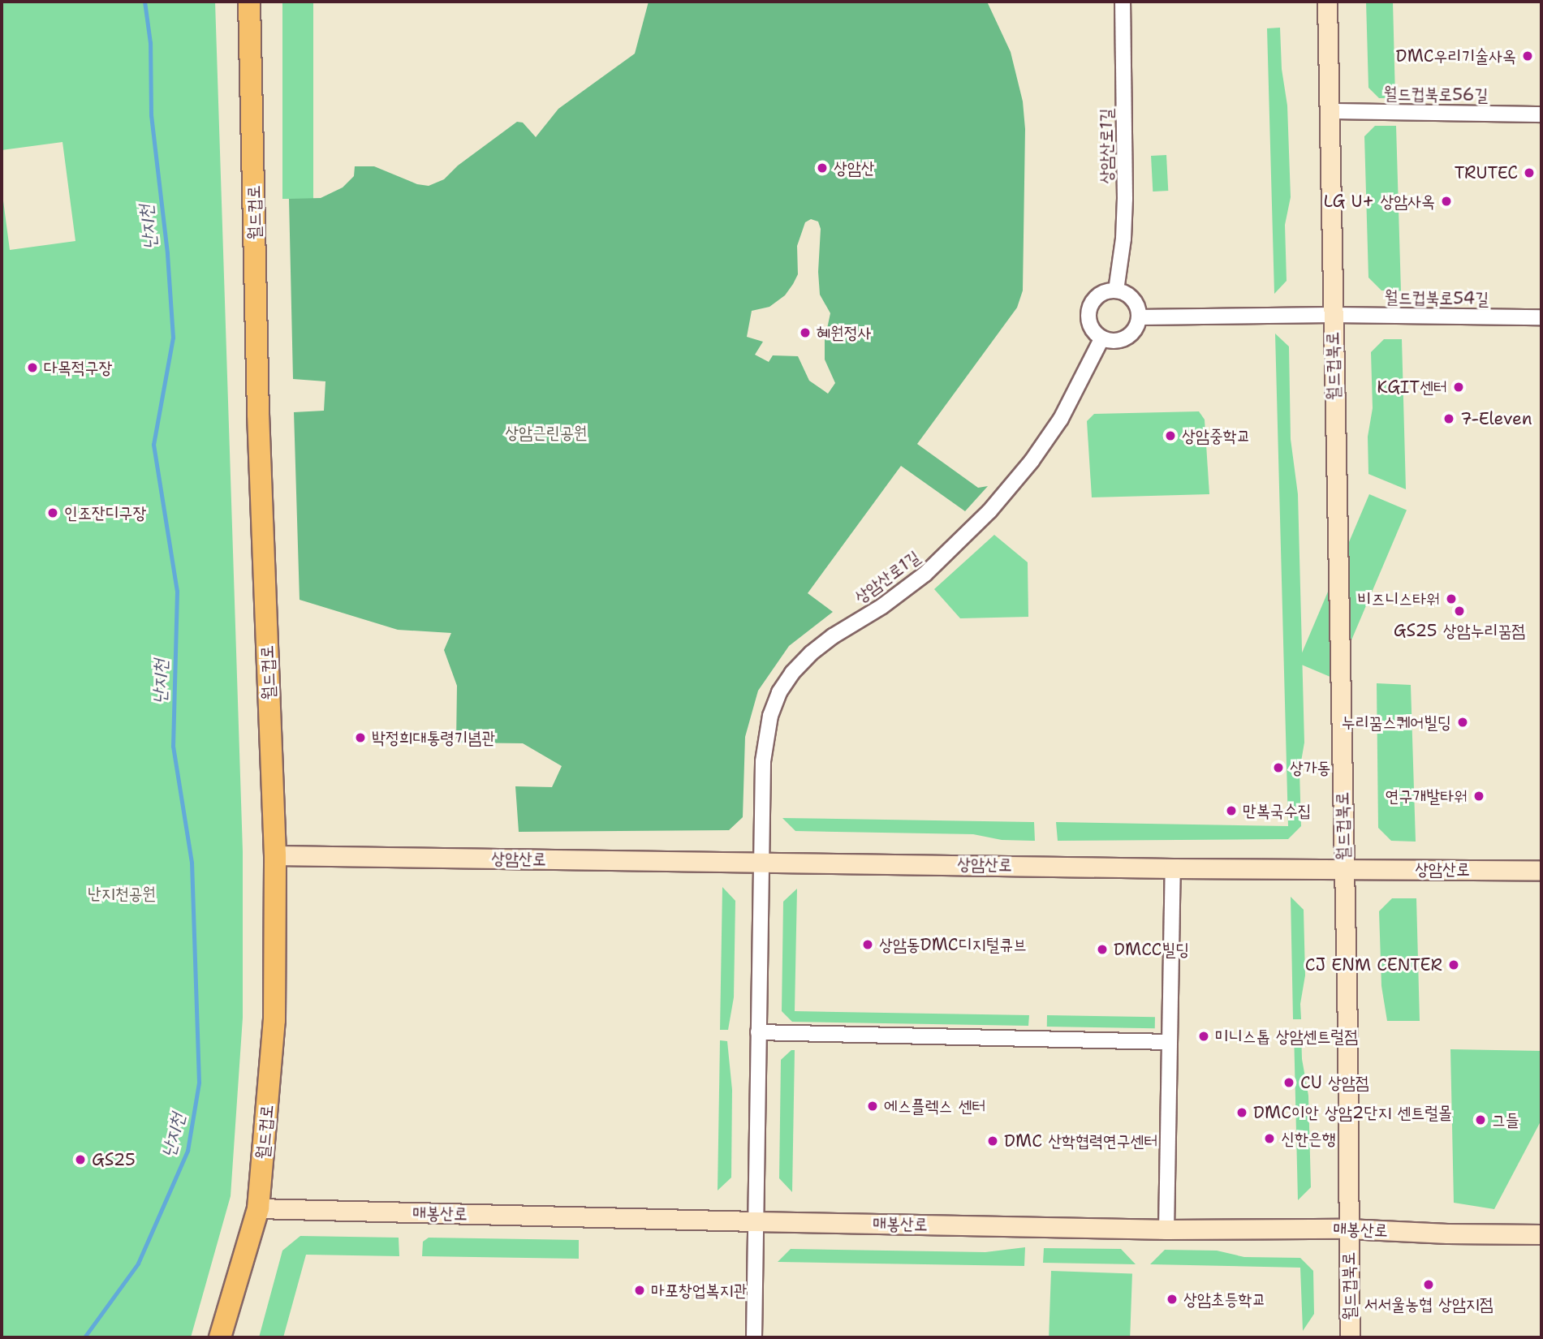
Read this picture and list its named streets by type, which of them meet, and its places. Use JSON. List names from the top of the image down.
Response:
{
  "streets": {
    "main road": [
      "월드컵로",
      "월드컵북로",
      "상암산로",
      "매봉산로"
    ],
    "street": ["월드컵북로56길", "상암산로1길", "월드컵북로54길"]
  },
  "crossings": [
    ["월드컵북로56길", "월드컵북로"],
    ["상암산로1길", "월드컵북로"],
    ["상암산로1길", "상암산로"],
    ["월드컵로", "상암산로"],
    ["월드컵로", "매봉산로"],
    ["월드컵북로54길", "월드컵북로"],
    ["월드컵북로", "상암산로"],
    ["월드컵북로", "매봉산로"]
  ],
  "water": ["난지천"],
  "parks": ["상암근린공원", "난지천공원"],
  "places": [
    "DMC우리기술사옥",
    "상암산",
    "TRUTEC",
    "LG U+ 상암사옥",
    "혜원정사",
    "다목적구장",
    "KGIT센터",
    "7-Eleven",
    "상암중학교",
    "인조잔디구장",
    "비즈니스타워",
    "GS25 상암누리꿈점",
    "누리꿈스퀘어빌딩",
    "박정희대통령기념관",
    "상가동",
    "연구개발타워",
    "만복국수집",
    "상암동DMC디지털큐브",
    "DMCC빌딩",
    "CJ ENM CENTER",
    "미니스톱 상암센트럴점",
    "CU 상암점",
    "에스플렉스 센터",
    "DMC이안 상암2단지 센트럴몰",
    "그들",
    "신한은행",
    "DMC 산학협력연구센터",
    "GS25",
    "서서울농협 상암지점",
    "마포창업복지관",
    "상암초등학교"
  ]
}
